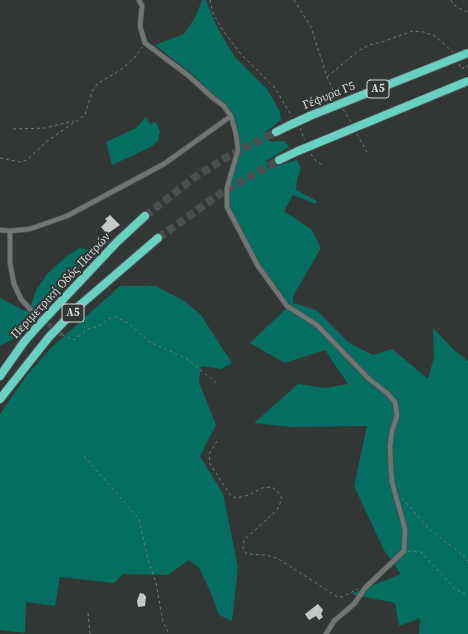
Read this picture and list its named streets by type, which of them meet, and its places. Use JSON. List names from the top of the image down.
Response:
{
  "streets": {
    "highway": ["Α5", "Γέφυρα Γ5", "Περιμετρική Οδός Πατρών"]
  }
}
